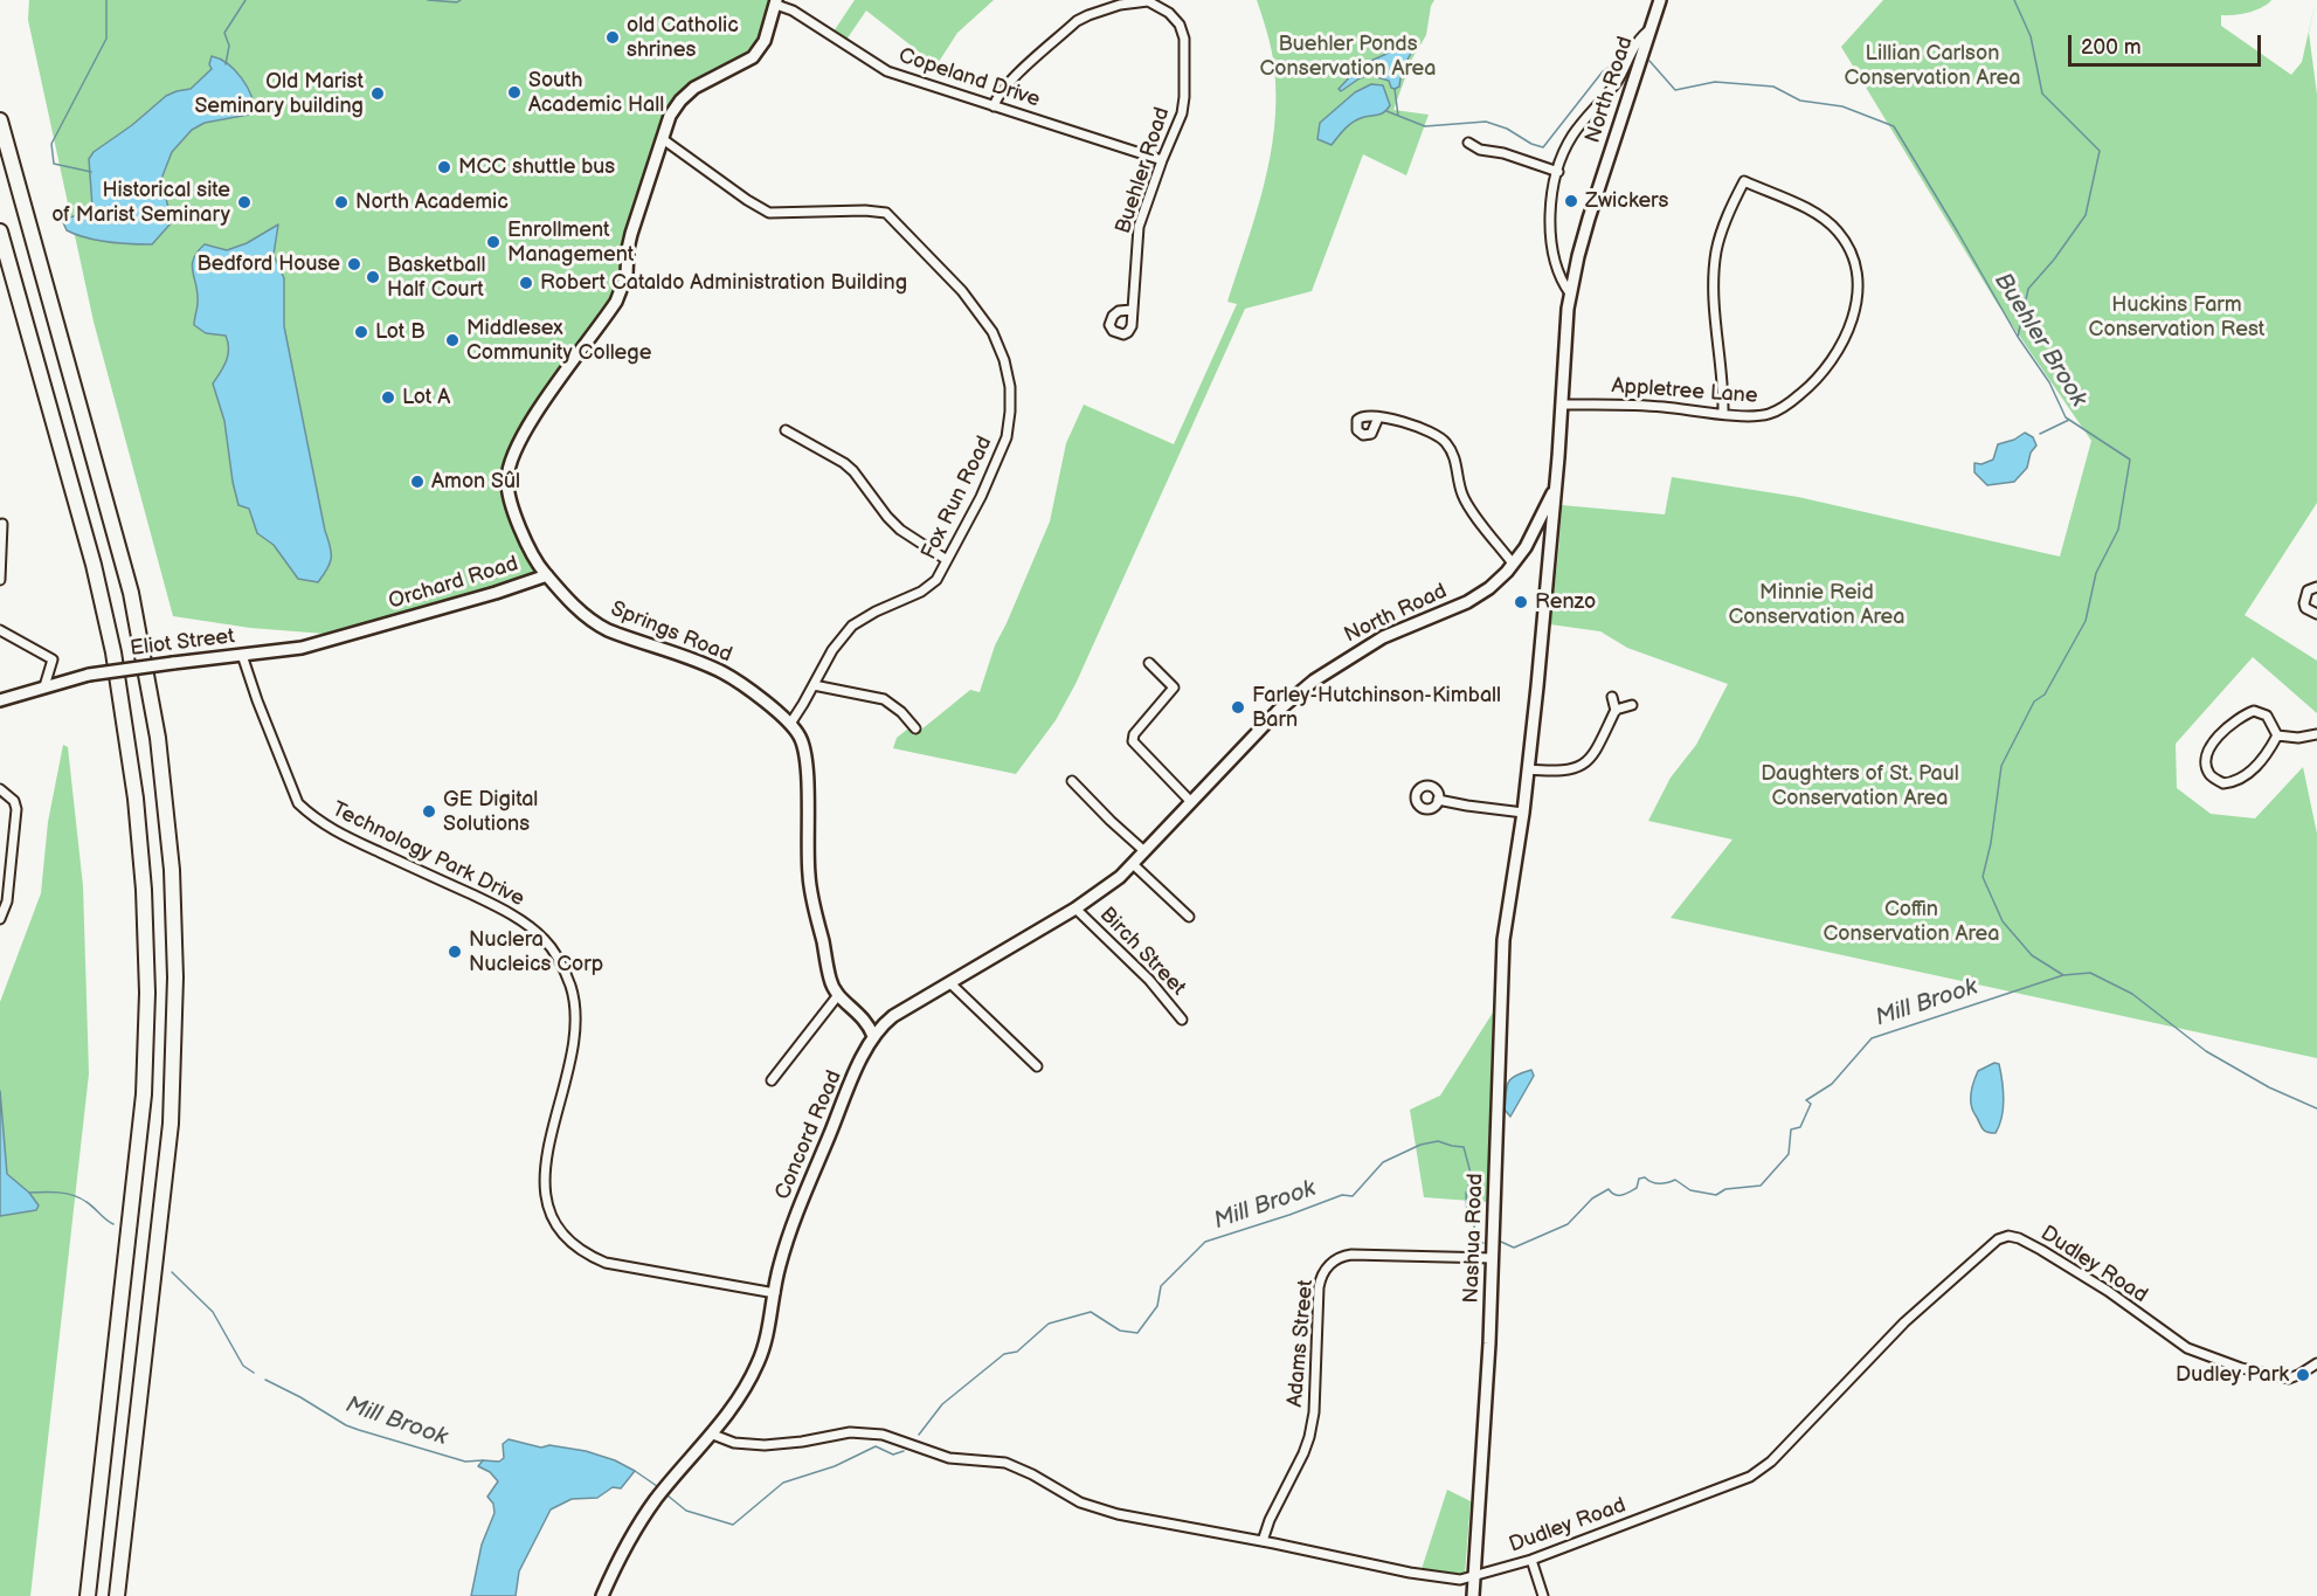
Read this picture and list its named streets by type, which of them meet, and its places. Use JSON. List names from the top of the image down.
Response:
{
  "streets": {
    "main road": [
      "North Road",
      "Orchard Road",
      "Springs Road",
      "Eliot Street",
      "Concord Road",
      "Nashua Road"
    ],
    "street": [
      "Copeland Drive",
      "Buehler Road",
      "Appletree Lane",
      "Fox Run Road",
      "Technology Park Drive",
      "Birch Street",
      "Dudley Road",
      "Adams Street"
    ]
  },
  "crossings": [
    ["Copeland Drive", "Buehler Road"],
    ["Copeland Drive", "Springs Road"],
    ["North Road", "Appletree Lane"],
    ["North Road", "Concord Road"],
    ["North Road", "Nashua Road"],
    ["Fox Run Road", "Springs Road"],
    ["Orchard Road", "Springs Road"],
    ["Orchard Road", "Eliot Street"],
    ["Springs Road", "Concord Road"],
    ["Eliot Street", "Technology Park Drive"],
    ["Technology Park Drive", "Concord Road"],
    ["Birch Street", "Concord Road"],
    ["Concord Road", "Dudley Road"],
    ["Nashua Road", "Dudley Road"],
    ["Nashua Road", "Adams Street"],
    ["Dudley Road", "Adams Street"]
  ],
  "water": ["Buehler Brook", "Mill Brook"],
  "parks": [
    "Buehler Ponds Conservation Area",
    "Lillian Carlson Conservation Area",
    "Huckins Farm Conservation Rest",
    "Minnie Reid Conservation Area",
    "Daughters of St. Paul Conservation Area",
    "Coffin Conservation Area"
  ],
  "places": [
    "old Catholic shrines",
    "South Academic Hall",
    "Old Marist Seminary building",
    "MCC shuttle bus",
    "Zwickers",
    "Historical site of Marist Seminary",
    "North Academic",
    "Enrollment Management",
    "Bedford House",
    "Basketball Half Court",
    "Robert Cataldo Administration Building",
    "Lot B",
    "Middlesex Community College",
    "Lot A",
    "Amon Sûl",
    "Renzo",
    "Farley-Hutchinson-Kimball Barn",
    "GE Digital Solutions",
    "Nuclera Nucleics Corp",
    "Dudley Park"
  ],
  "scale_bar": "200 m"
}
